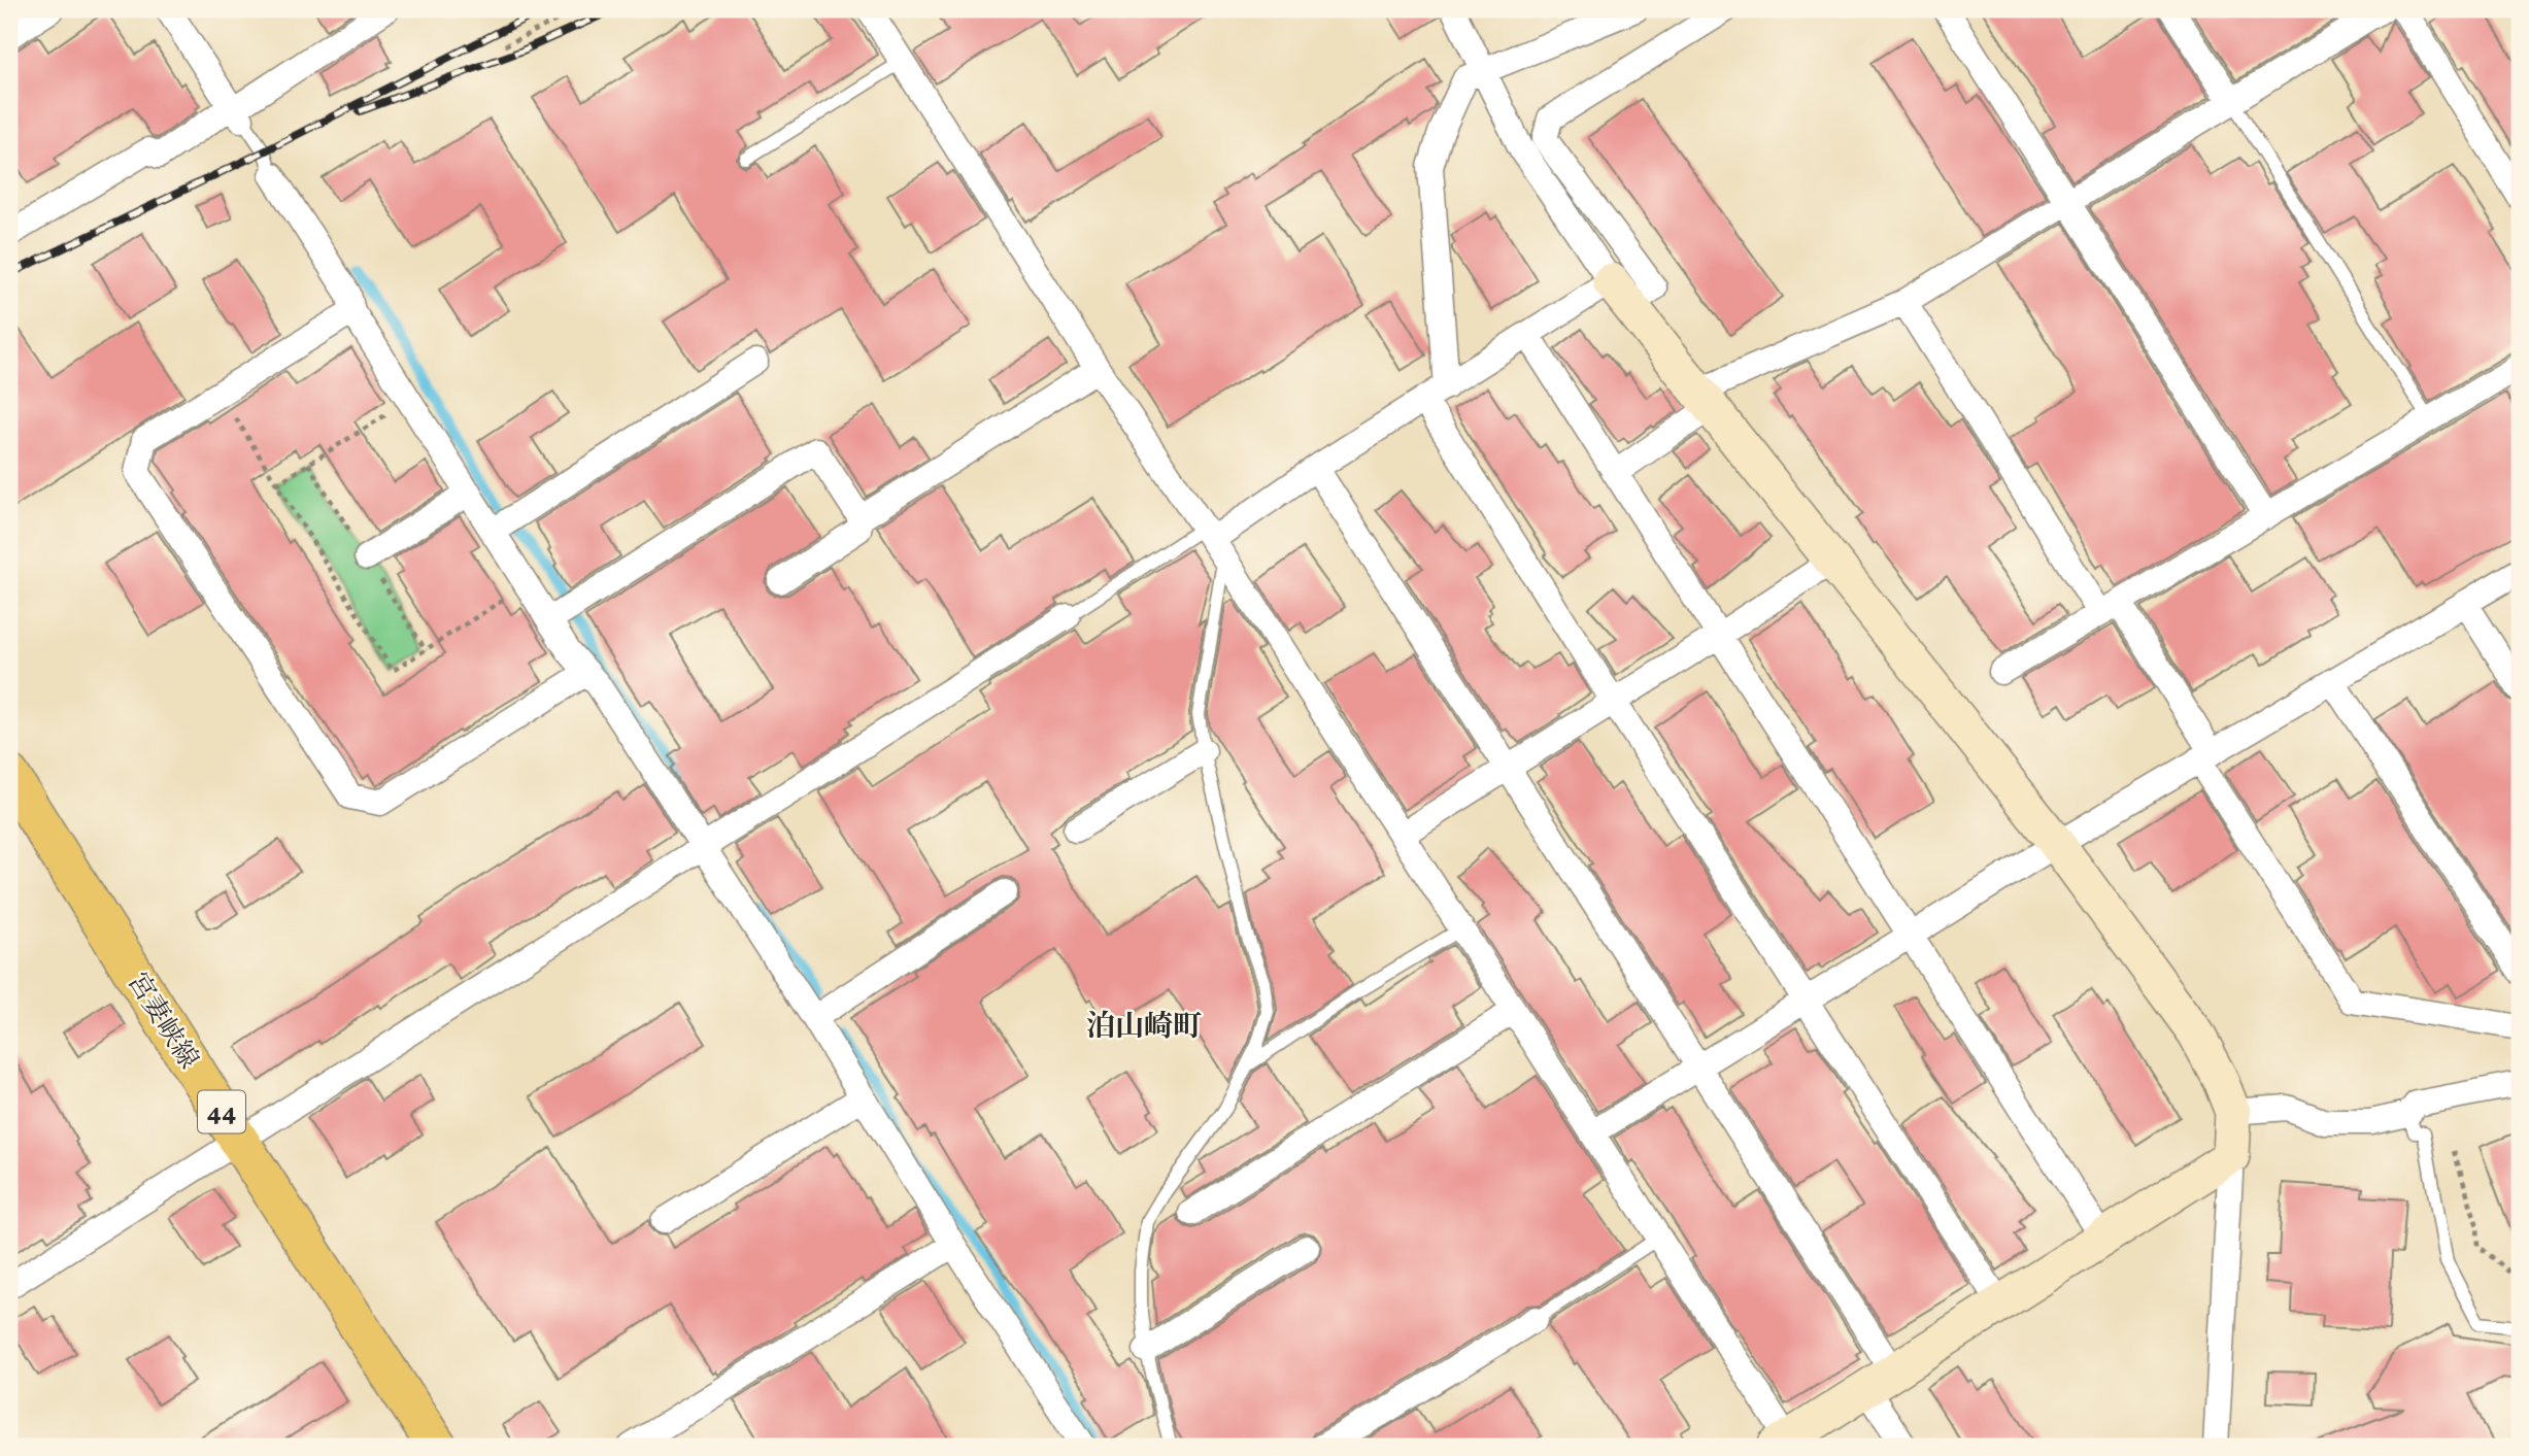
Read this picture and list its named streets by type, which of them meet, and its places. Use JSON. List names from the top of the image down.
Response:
{
  "streets": {
    "main road": ["宮妻峡線", "44"]
  },
  "districts": ["泊山崎町"]
}
